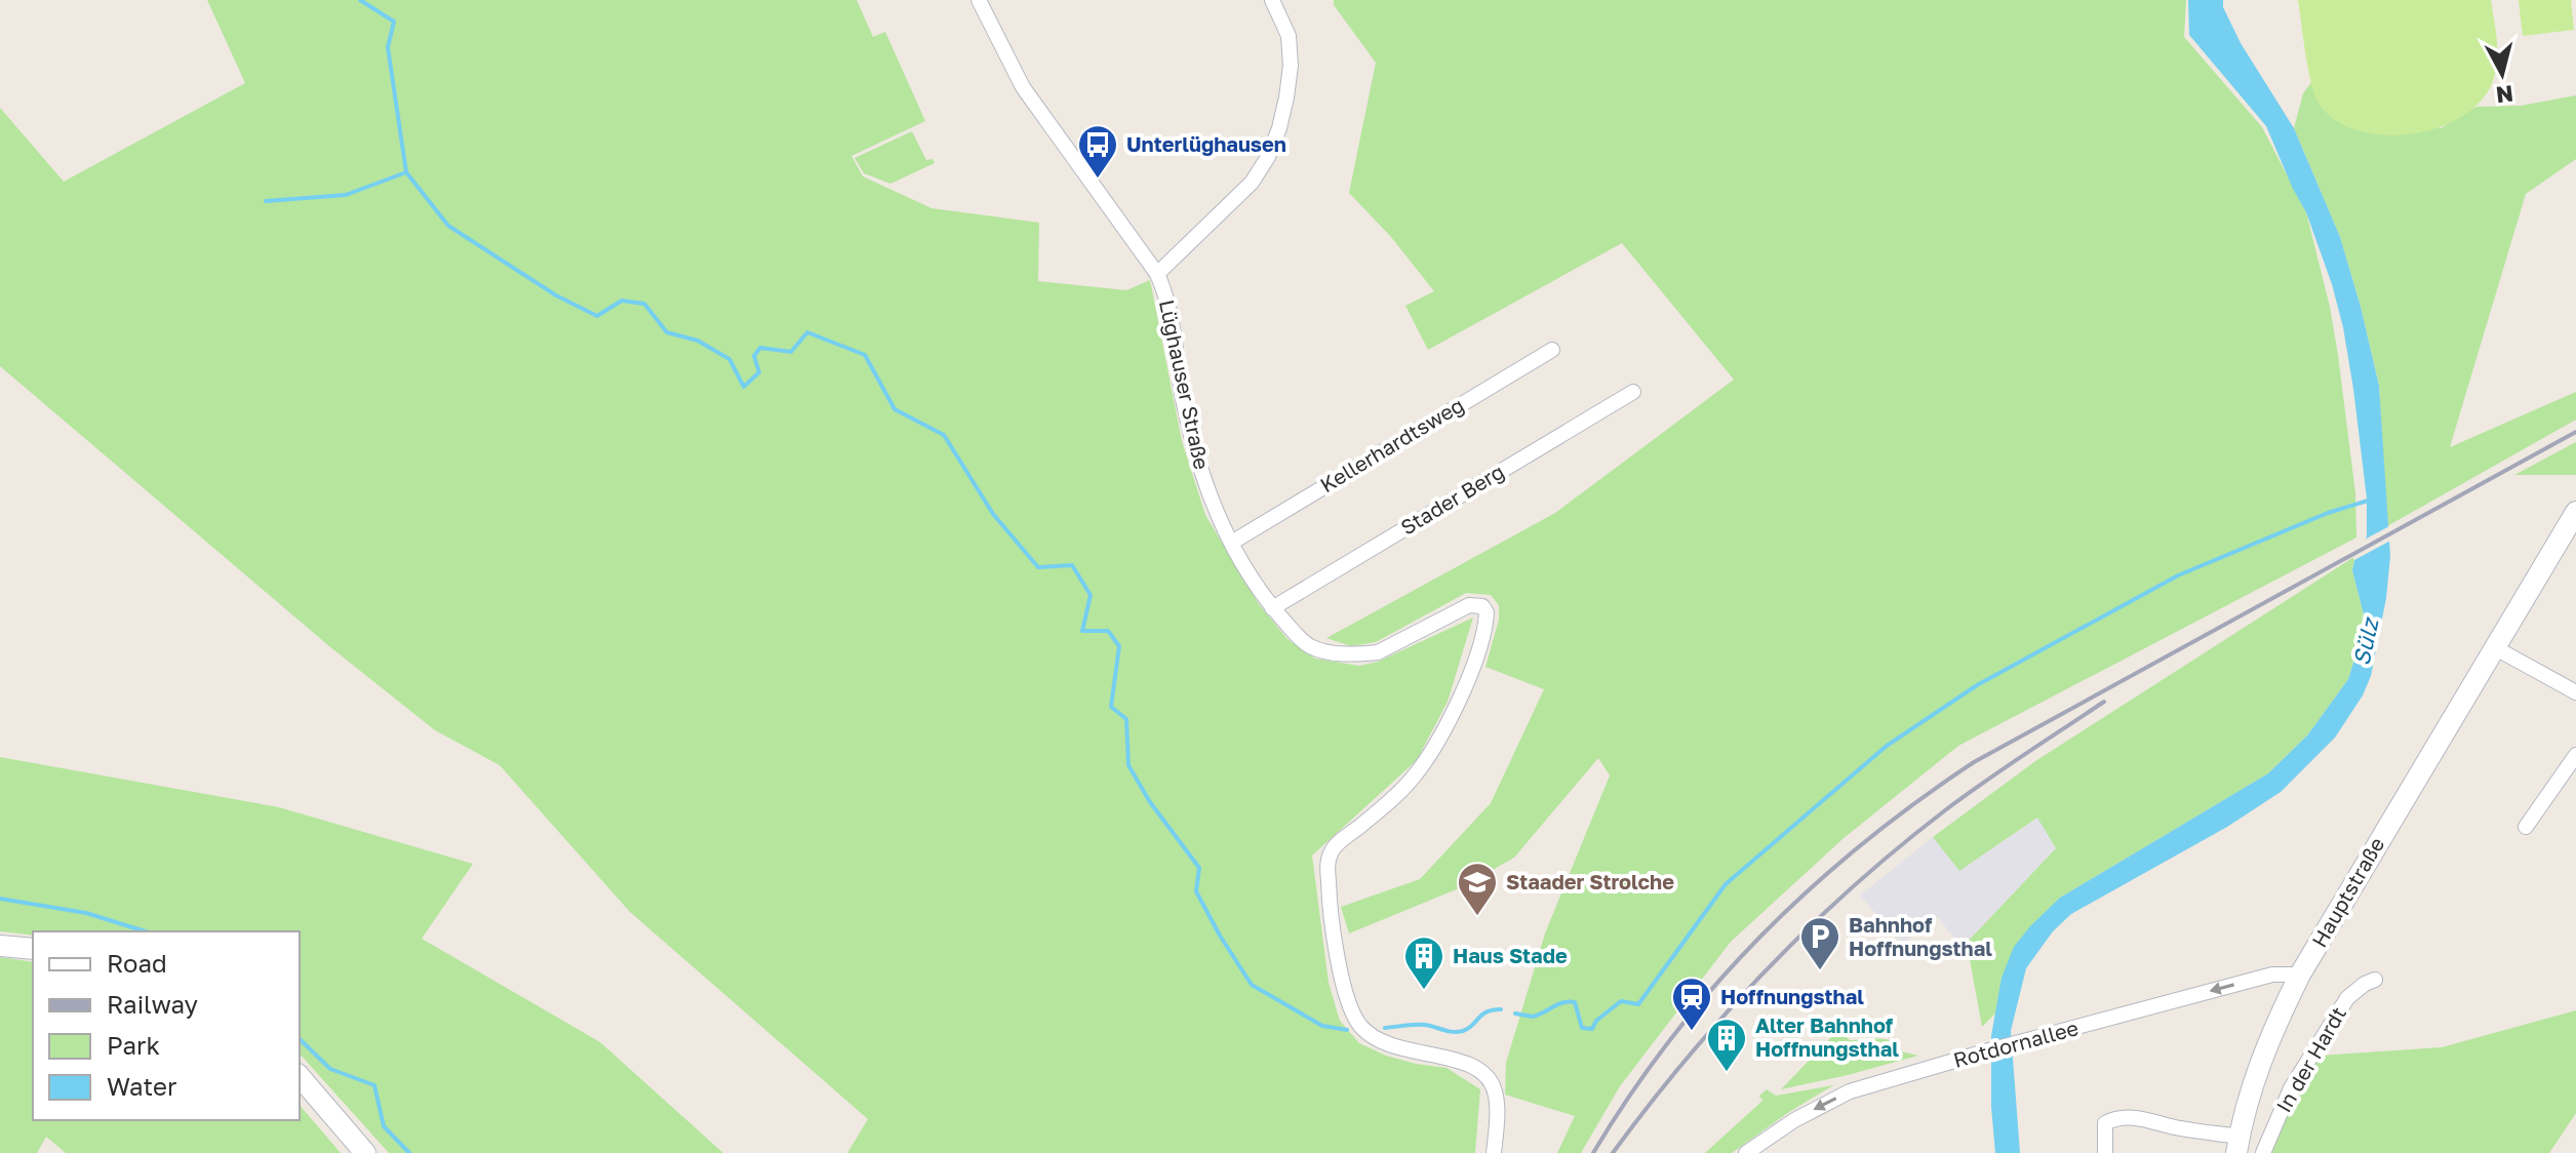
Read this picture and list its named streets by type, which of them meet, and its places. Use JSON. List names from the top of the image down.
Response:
{
  "streets": {
    "main road": ["Hauptstraße"],
    "street": [
      "Lüghauser Straße",
      "Kellerhardtsweg",
      "Stader Berg",
      "Rotdornallee",
      "In der Hardt"
    ]
  },
  "crossings": [
    ["Lüghauser Straße", "Kellerhardtsweg"],
    ["Lüghauser Straße", "Stader Berg"],
    ["Hauptstraße", "Rotdornallee"]
  ],
  "one_way": ["Rotdornallee"],
  "water": ["Sülz"],
  "places": {
    "bus stop": ["Unterlüghausen"],
    "school or university": ["Staader Strolche"],
    "parking": ["Bahnhof Hoffnungsthal"],
    "building": ["Haus Stade", "Alter Bahnhof Hoffnungsthal"],
    "station": ["Hoffnungsthal"]
  },
  "legend": [
    "Road",
    "Railway",
    "Park",
    "Water"
  ],
  "north": "bottom"
}
